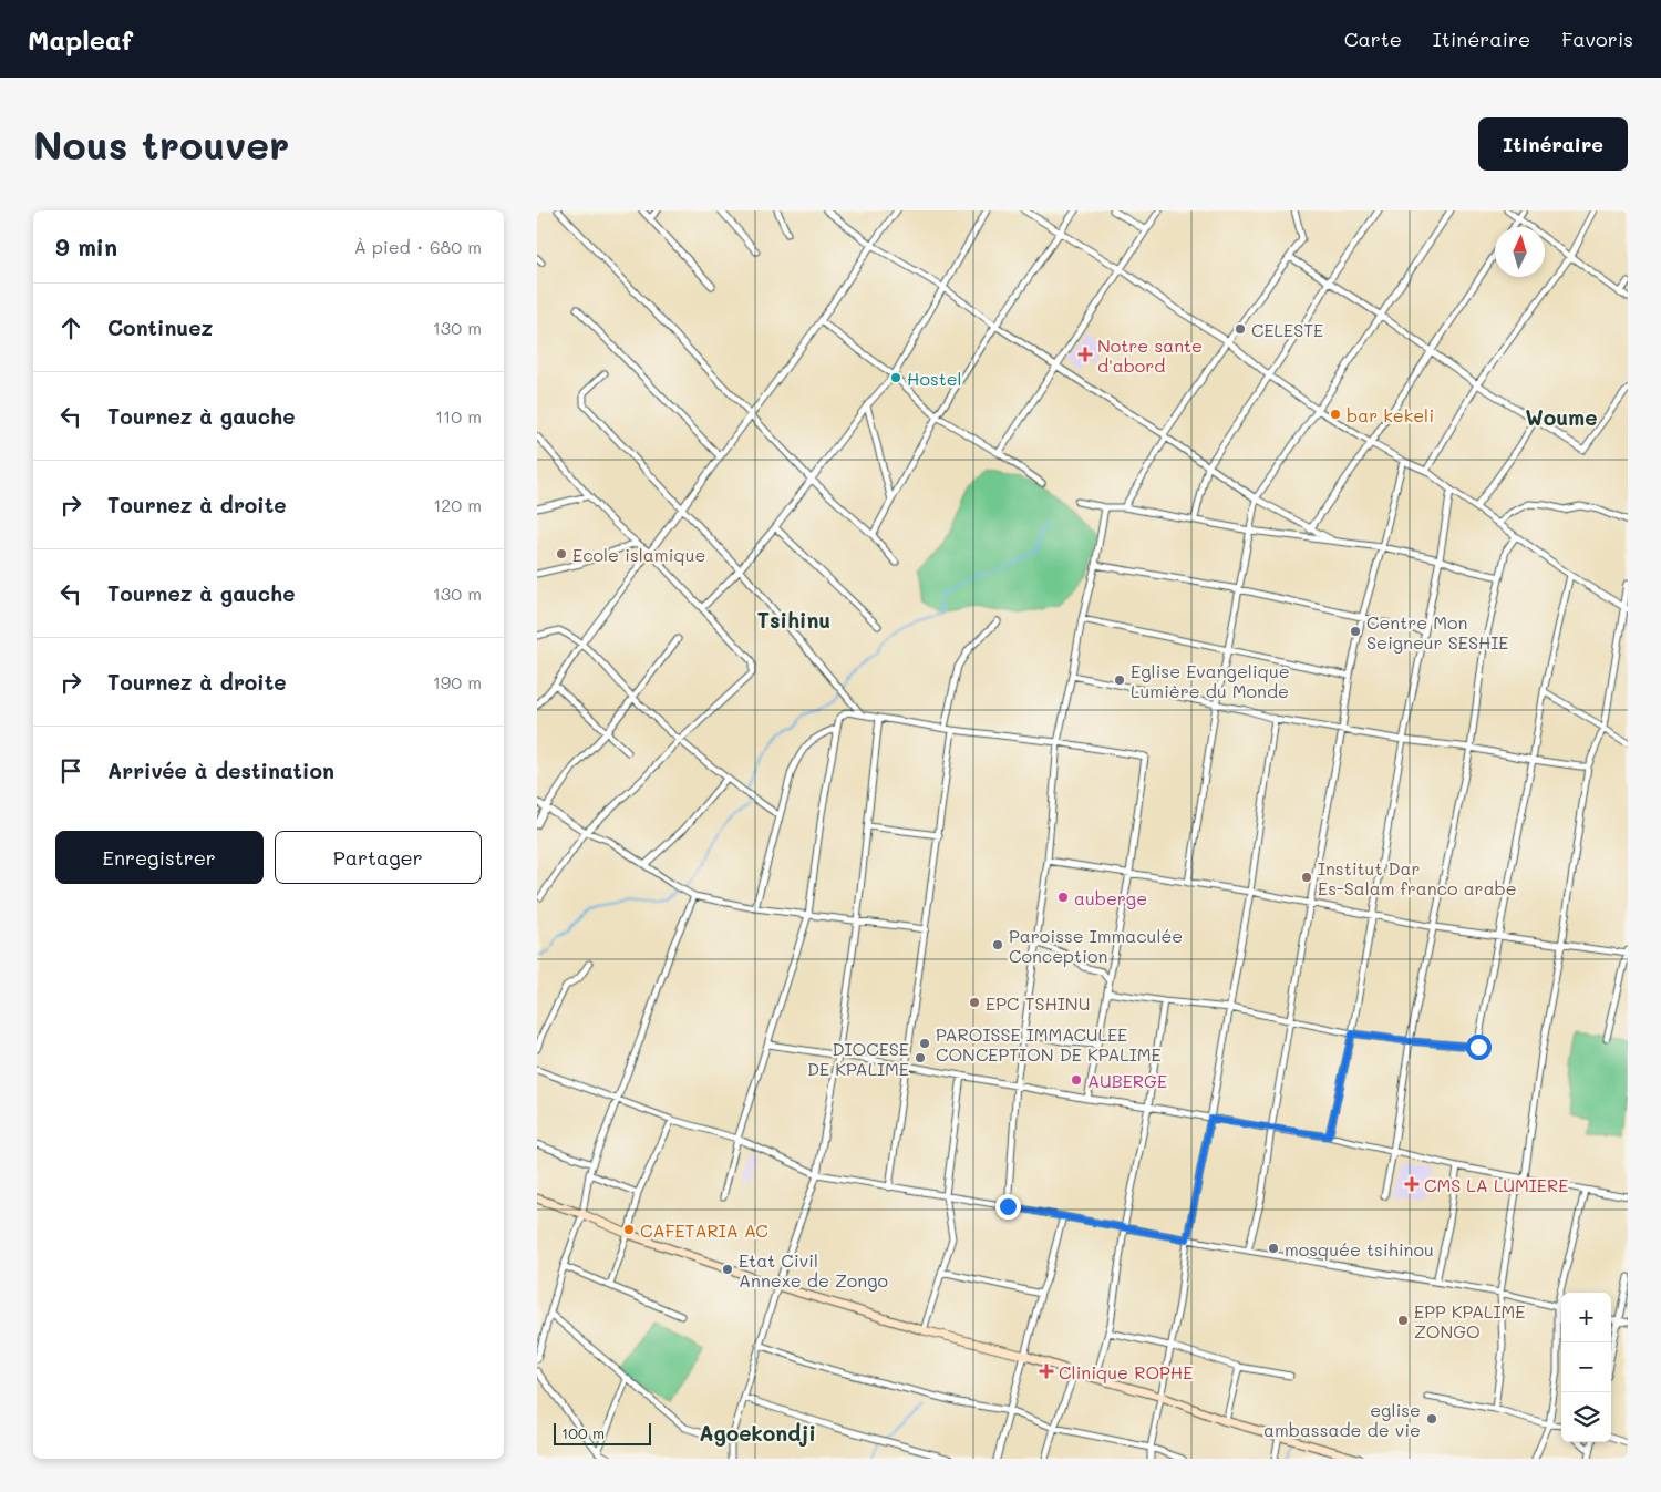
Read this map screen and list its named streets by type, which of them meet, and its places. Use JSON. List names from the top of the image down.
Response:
{
  "districts": ["Woume", "Tsihinu", "Agoekondji"],
  "places": {
    "other": [
      "CELESTE",
      "Hostel",
      "bar kekeli",
      "Ecole islamique",
      "Centre Mon Seigneur SESHIE",
      "Eglise Evangelique Lumière du Monde",
      "Institut Dar Es-Salam franco arabe",
      "auberge",
      "Paroisse Immaculée Conception",
      "EPC TSHINU",
      "PAROISSE IMMACULEE CONCEPTION DE KPALIME",
      "DIOCESE DE KPALIME",
      "AUBERGE",
      "CAFETARIA AC",
      "mosquée tsihinou",
      "Etat Civil Annexe de Zongo",
      "EPP KPALIME ZONGO",
      "eglise ambassade de vie"
    ],
    "health": ["Notre sante d'abord", "CMS LA LUMIERE", "Clinique ROPHE"]
  },
  "scale_bar": "100 m",
  "north": "top",
  "page": {
    "header": "Mapleaf",
    "nav": ["Carte", "Itinéraire", "Favoris"],
    "buttons": [
      "Itinéraire",
      ["Enregistrer", "Partager"]
    ],
    "title": "Nous trouver",
    "heading": ["9 min", "À pied · 680 m"],
    "list": [
      ["Continuez", "130 m"],
      ["Tournez à gauche", "110 m"],
      ["Tournez à droite", "120 m"],
      ["Tournez à gauche", "130 m"],
      ["Tournez à droite", "190 m"],
      "Arrivée à destination"
    ],
    "map_buttons": ["+", "−"],
    "scale": "100 m"
  }
}
